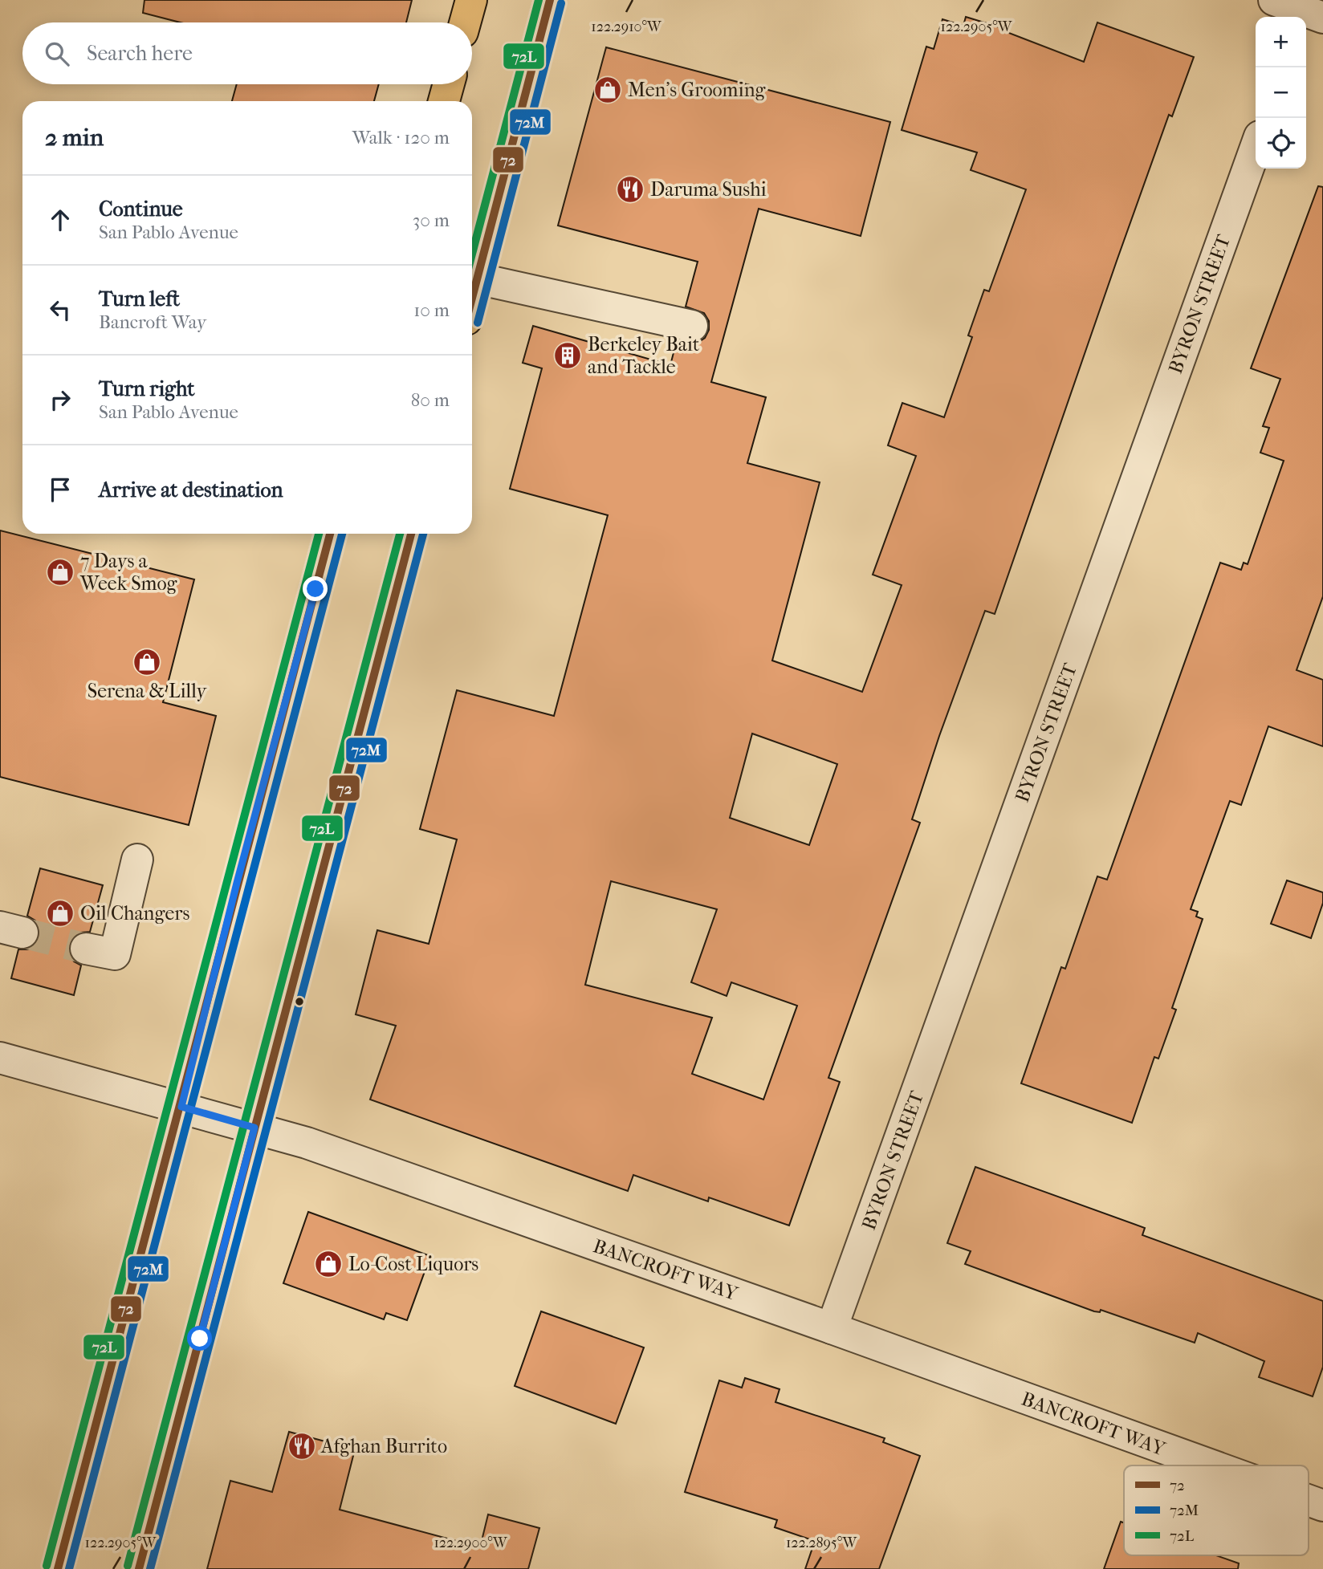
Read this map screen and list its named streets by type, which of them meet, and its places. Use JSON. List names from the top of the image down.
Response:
{
  "streets": {
    "street": ["BYRON STREET", "BANCROFT WAY"]
  },
  "crossings": [
    ["BYRON STREET", "BANCROFT WAY"]
  ],
  "places": {
    "shop": [
      "Men’s Grooming",
      "7 Days a Week Smog",
      "Serena & Lilly",
      "Oil Changers",
      "Lo-Cost Liquors"
    ],
    "restaurant": ["Daruma Sushi", "Afghan Burrito"],
    "building": ["Berkeley Bait and Tackle"]
  },
  "lines": ["transit line 72", "transit line 72L", "transit line 72M"],
  "legend": ["72", "72M", "72L"],
  "page": {
    "map_buttons": ["+", "−"],
    "search": "Search here",
    "heading": ["2 min", "Walk · 120 m"],
    "list": [
      ["Continue", "San Pablo Avenue", "30 m"],
      ["Turn left", "Bancroft Way", "10 m"],
      ["Turn right", "San Pablo Avenue", "80 m"],
      "Arrive at destination"
    ]
  },
  "coordinates": [
    "122.2910°W",
    "122.2905°W",
    "122.2900°W",
    "122.2895°W"
  ]
}
